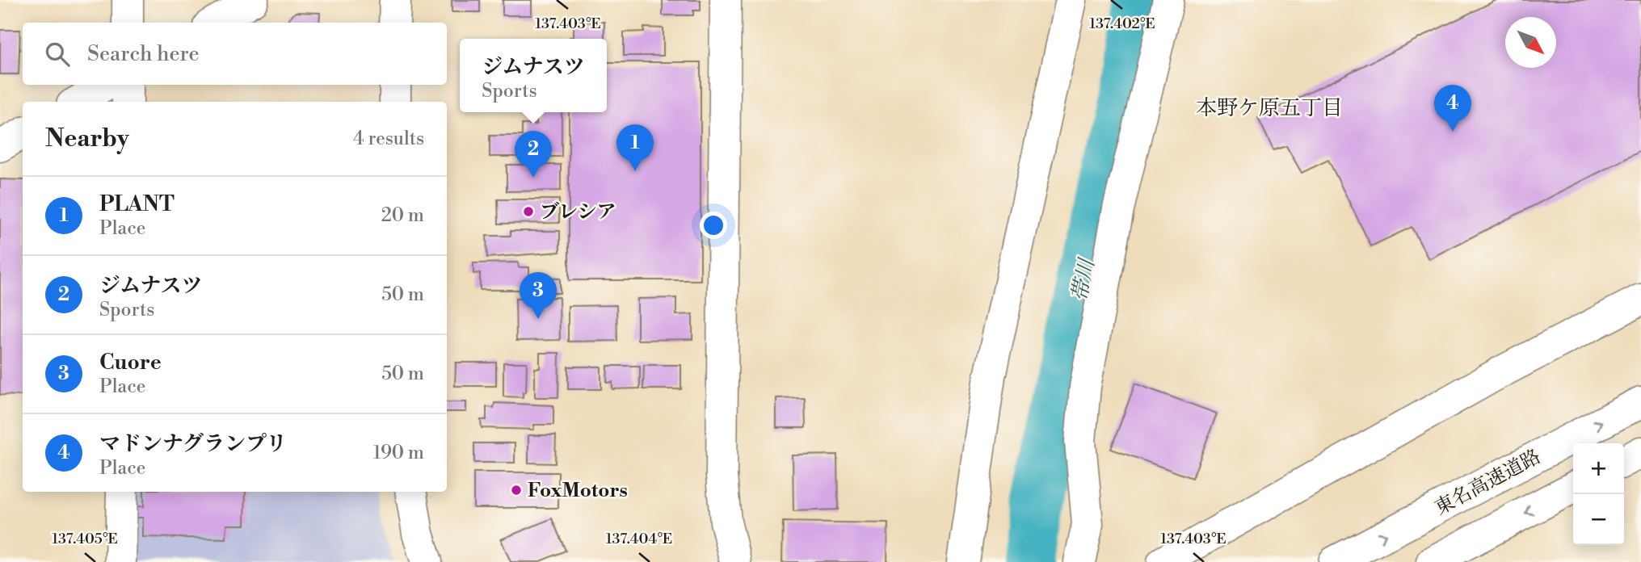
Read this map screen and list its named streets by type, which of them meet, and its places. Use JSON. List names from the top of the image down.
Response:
{
  "streets": {
    "main road": ["東名高速道路"]
  },
  "districts": ["本野ケ原五丁目"],
  "water": ["帯川"],
  "places": ["ブレシア", "FoxMotors"],
  "north": "bottom right",
  "page": {
    "search": "Search here",
    "popup": ["ジムナスツ", "Sports"],
    "pins": [
      "4",
      "1",
      "2",
      "3"
    ],
    "heading": ["Nearby", "4 results"],
    "list": [
      {
        "mark": "1",
        "name": "PLANT",
        "note": "Place",
        "value": "20 m"
      },
      {
        "mark": "2",
        "name": "ジムナスツ",
        "note": "Sports",
        "value": "50 m"
      },
      {
        "mark": "3",
        "name": "Cuore",
        "note": "Place",
        "value": "50 m"
      },
      {
        "mark": "4",
        "name": "マドンナグランプリ",
        "note": "Place",
        "value": "190 m"
      }
    ],
    "map_buttons": ["+", "−"]
  },
  "coordinates": [
    "137.403°E",
    "137.402°E",
    "137.405°E",
    "137.404°E"
  ]
}
